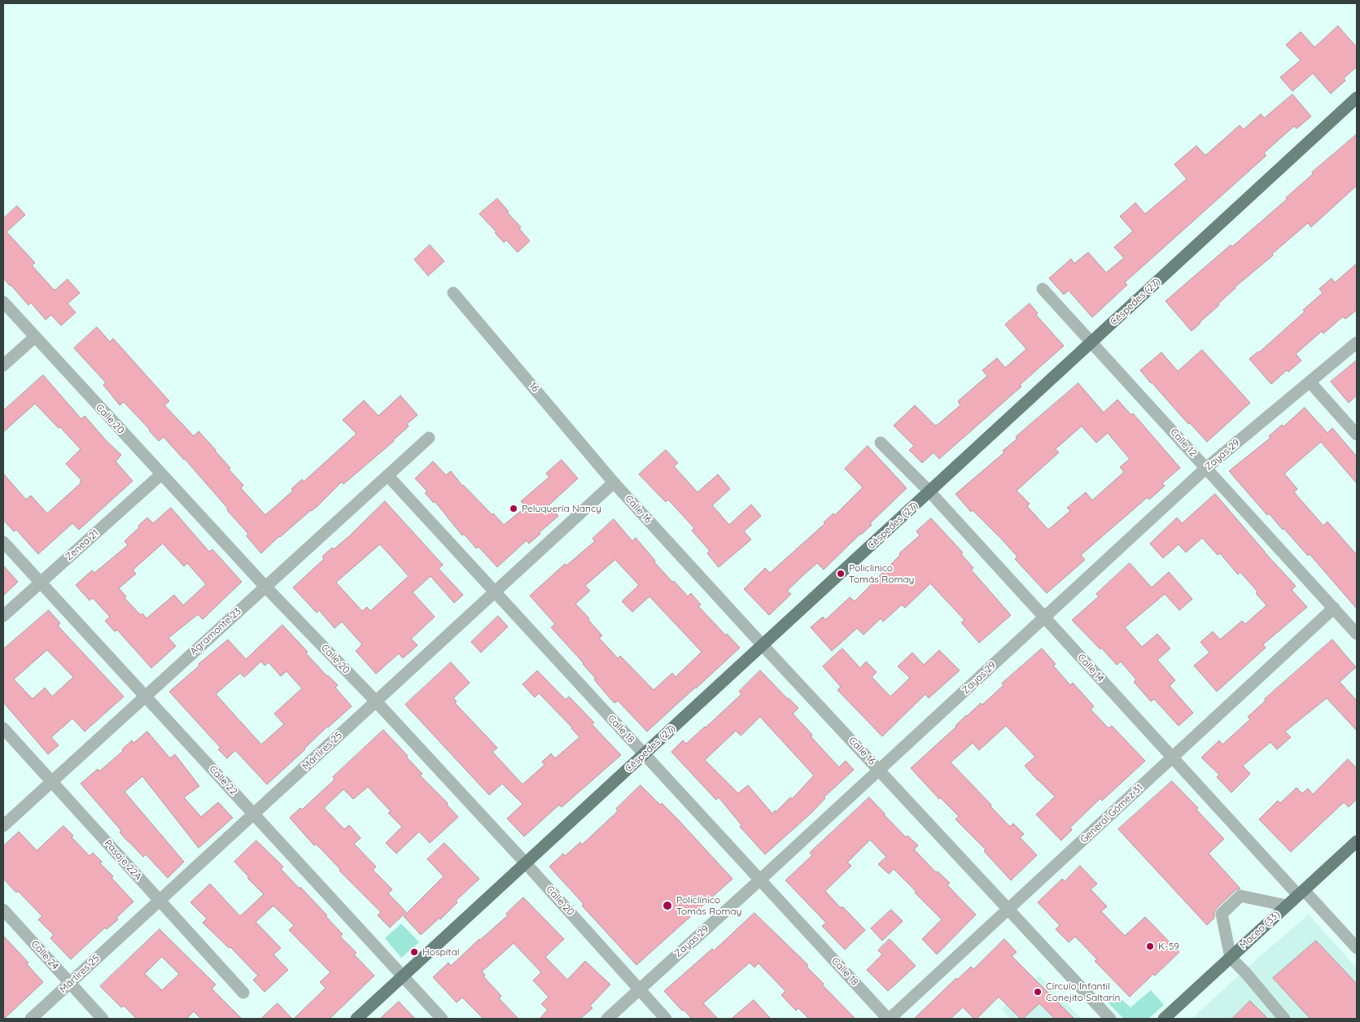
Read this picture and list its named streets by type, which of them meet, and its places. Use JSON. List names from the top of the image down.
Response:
{
  "streets": {
    "main road": ["Céspedes (27)", "Maceo (33)"],
    "street": [
      "16",
      "Calle 20",
      "Calle 12",
      "Zayas 29",
      "Calle 16",
      "Zenea 21",
      "Agramonte 23",
      "Calle 14",
      "Calle 18",
      "Mártires 25",
      "Calle 22",
      "General Gómez 31",
      "Pasaje 22A",
      "Calle 24"
    ]
  },
  "crossings": [
    ["Céspedes (27)", "Calle 20"],
    ["Céspedes (27)", "Calle 12"],
    ["Céspedes (27)", "Calle 16"],
    ["Céspedes (27)", "Calle 14"],
    ["Céspedes (27)", "Calle 18"],
    ["Céspedes (27)", "Calle 22"],
    ["16", "Calle 16"],
    ["16", "Mártires 25"],
    ["Calle 20", "Zayas 29"],
    ["Calle 20", "Zenea 21"],
    ["Calle 20", "Agramonte 23"],
    ["Calle 20", "Mártires 25"],
    ["Calle 12", "Zayas 29"],
    ["Calle 12", "General Gómez 31"],
    ["Zayas 29", "Calle 16"],
    ["Zayas 29", "Calle 14"],
    ["Zayas 29", "Calle 18"],
    ["Calle 16", "Mártires 25"],
    ["Calle 16", "General Gómez 31"],
    ["Zenea 21", "Calle 22"],
    ["Agramonte 23", "Calle 18"],
    ["Agramonte 23", "Calle 22"],
    ["Agramonte 23", "Pasaje 22A"],
    ["Calle 14", "General Gómez 31"],
    ["Calle 14", "Maceo (33)"],
    ["Calle 18", "Mártires 25"],
    ["Calle 18", "General Gómez 31"],
    ["Mártires 25", "Calle 22"],
    ["Mártires 25", "Pasaje 22A"],
    ["Mártires 25", "Calle 24"]
  ],
  "places": [
    "Peluquería Nancy",
    "Policlinico Tomás Romay",
    "Policlínico Tomás Romay",
    "K-59",
    "Hospital",
    "Círculo Infantil Conejito Saltarín"
  ]
}
